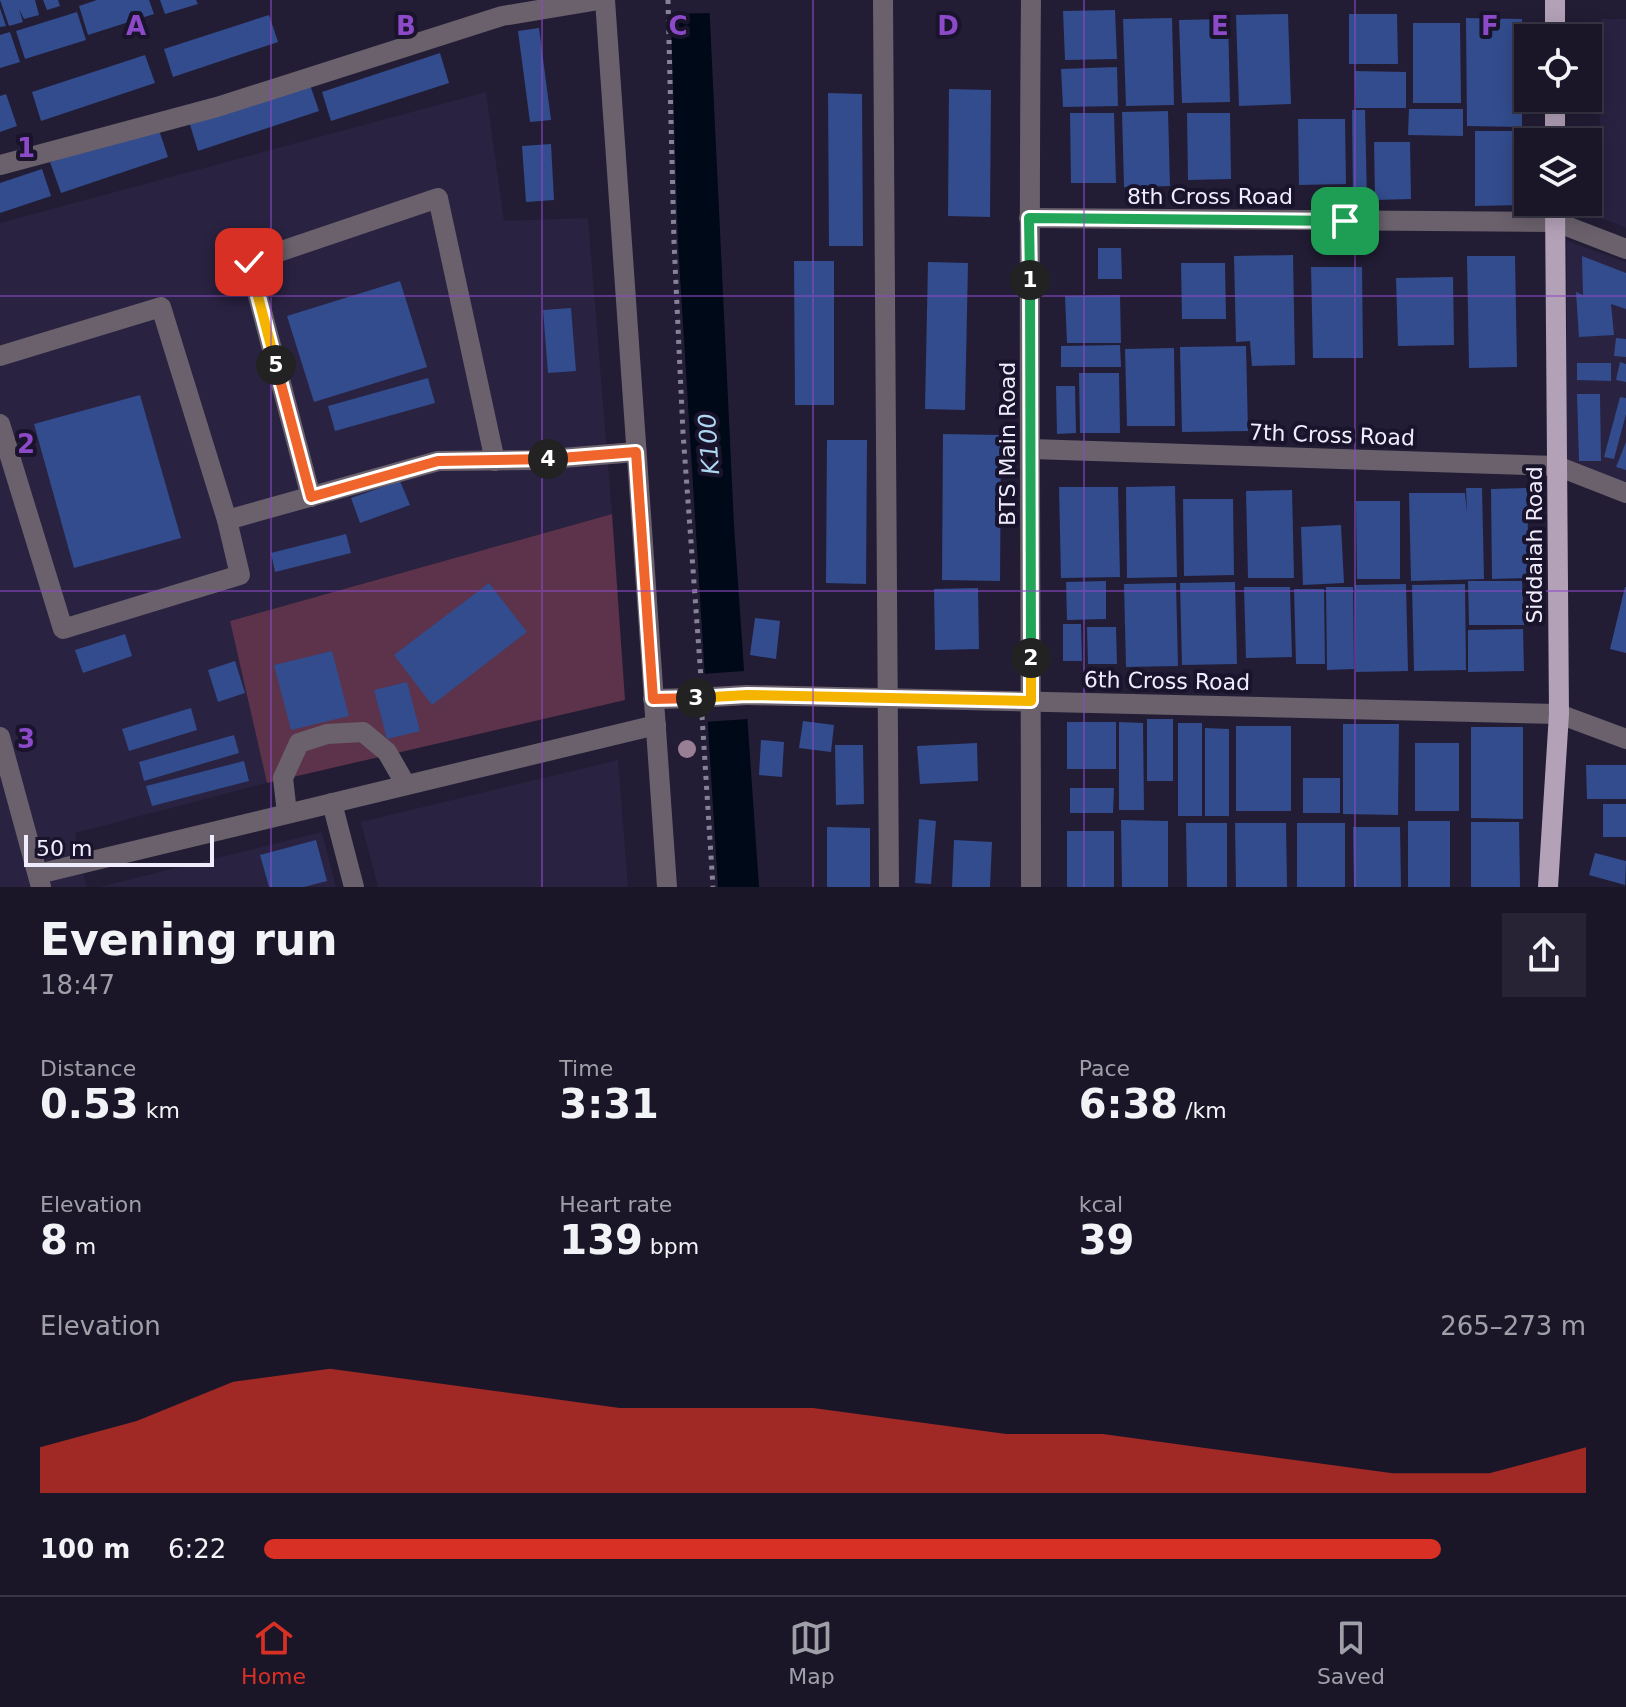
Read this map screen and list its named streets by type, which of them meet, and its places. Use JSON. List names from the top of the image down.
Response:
{
  "streets": {
    "main road": ["Siddaiah Road"],
    "street": [
      "8th Cross Road",
      "7th Cross Road",
      "BTS Main Road",
      "6th Cross Road"
    ]
  },
  "crossings": [
    ["8th Cross Road", "BTS Main Road"],
    ["7th Cross Road", "BTS Main Road"],
    ["7th Cross Road", "Siddaiah Road"],
    ["BTS Main Road", "6th Cross Road"],
    ["Siddaiah Road", "6th Cross Road"]
  ],
  "water": ["K100"],
  "scale_bar": "50 m",
  "page": {
    "pins": [
      "1",
      "5",
      "4",
      "2",
      "3"
    ],
    "scale": "50 m",
    "heading": ["Evening run", "18:47"],
    "stats": [
      ["Distance", "0.53 km"],
      ["Time", "3:31"],
      ["Pace", "6:38 /km"],
      ["Elevation", "8 m"],
      ["Heart rate", "139 bpm"],
      ["kcal", "39"]
    ],
    "chart": ["Elevation", "265–273 m"],
    "list": [
      {
        "name": "100 m",
        "note": "6:22"
      }
    ],
    "tabs": ["Home", "Map", "Saved"]
  },
  "grid": {
    "columns": [
      "A",
      "B",
      "C",
      "D",
      "E",
      "F"
    ],
    "rows": ["1", "2", "3"]
  }
}
